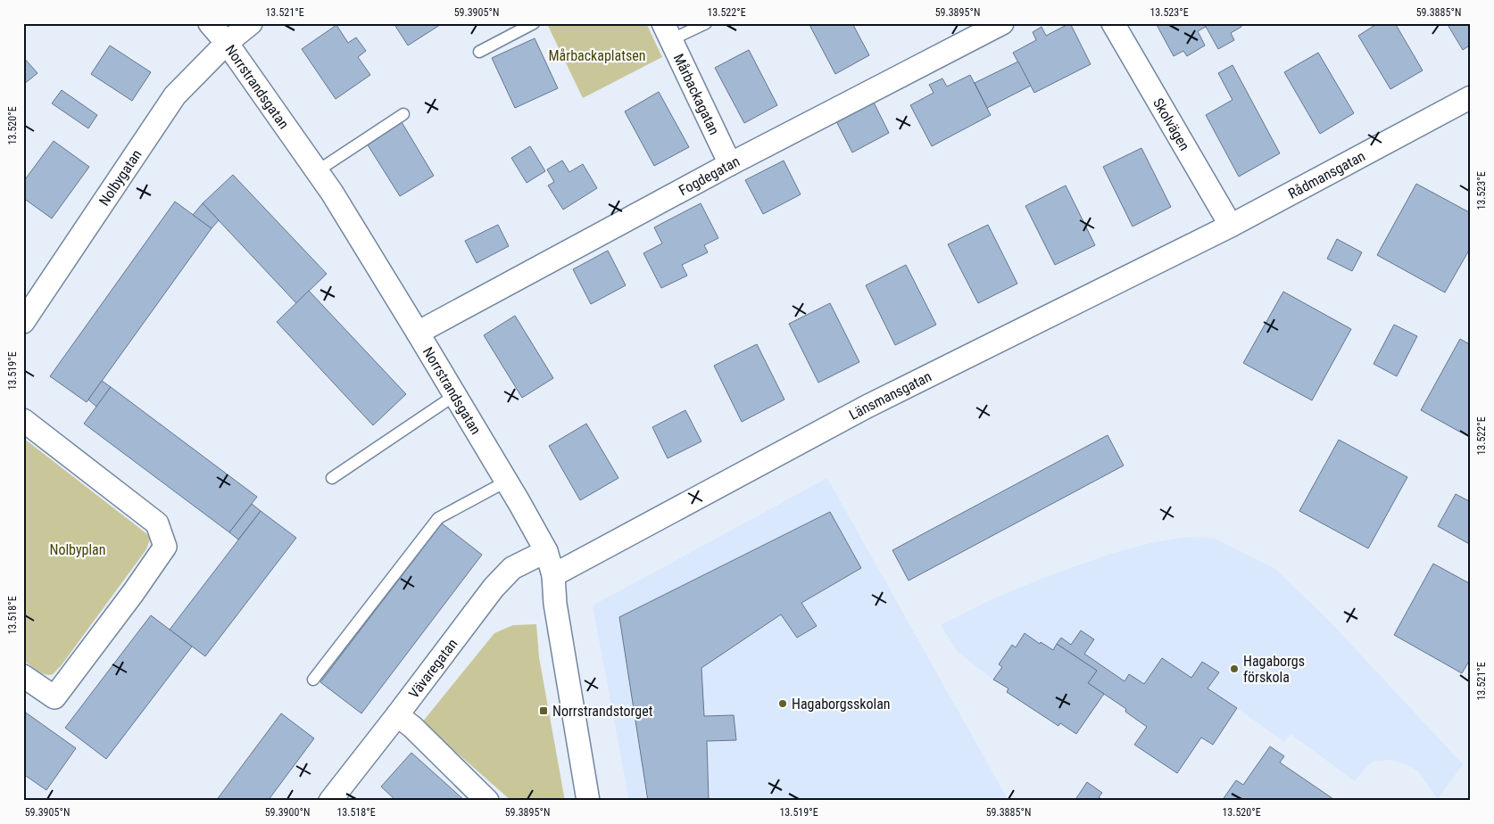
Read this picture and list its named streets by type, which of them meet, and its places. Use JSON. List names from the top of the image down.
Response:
{
  "streets": {
    "street": [
      "Norrstrandsgatan",
      "Mårbackagatan",
      "Skolvägen",
      "Rådmansgatan",
      "Fogdegatan",
      "Nolbygatan",
      "Länsmansgatan",
      "Vävaregatan"
    ]
  },
  "crossings": [
    ["Norrstrandsgatan", "Fogdegatan"],
    ["Norrstrandsgatan", "Nolbygatan"],
    ["Norrstrandsgatan", "Länsmansgatan"],
    ["Norrstrandsgatan", "Vävaregatan"],
    ["Mårbackagatan", "Fogdegatan"],
    ["Skolvägen", "Rådmansgatan"],
    ["Skolvägen", "Länsmansgatan"],
    ["Rådmansgatan", "Länsmansgatan"]
  ],
  "parks": ["Mårbackaplatsen", "Nolbyplan"],
  "places": {
    "other": ["Hagaborgs förskola", "Hagaborgsskolan"],
    "transit": ["Norrstrandstorget"]
  },
  "coordinates": [
    "13.521°E",
    "59.3905°N",
    "13.522°E",
    "59.3895°N",
    "13.523°E",
    "59.3885°N",
    "13.520°E",
    "13.519°E",
    "13.518°E",
    "59.3900°N"
  ]
}
